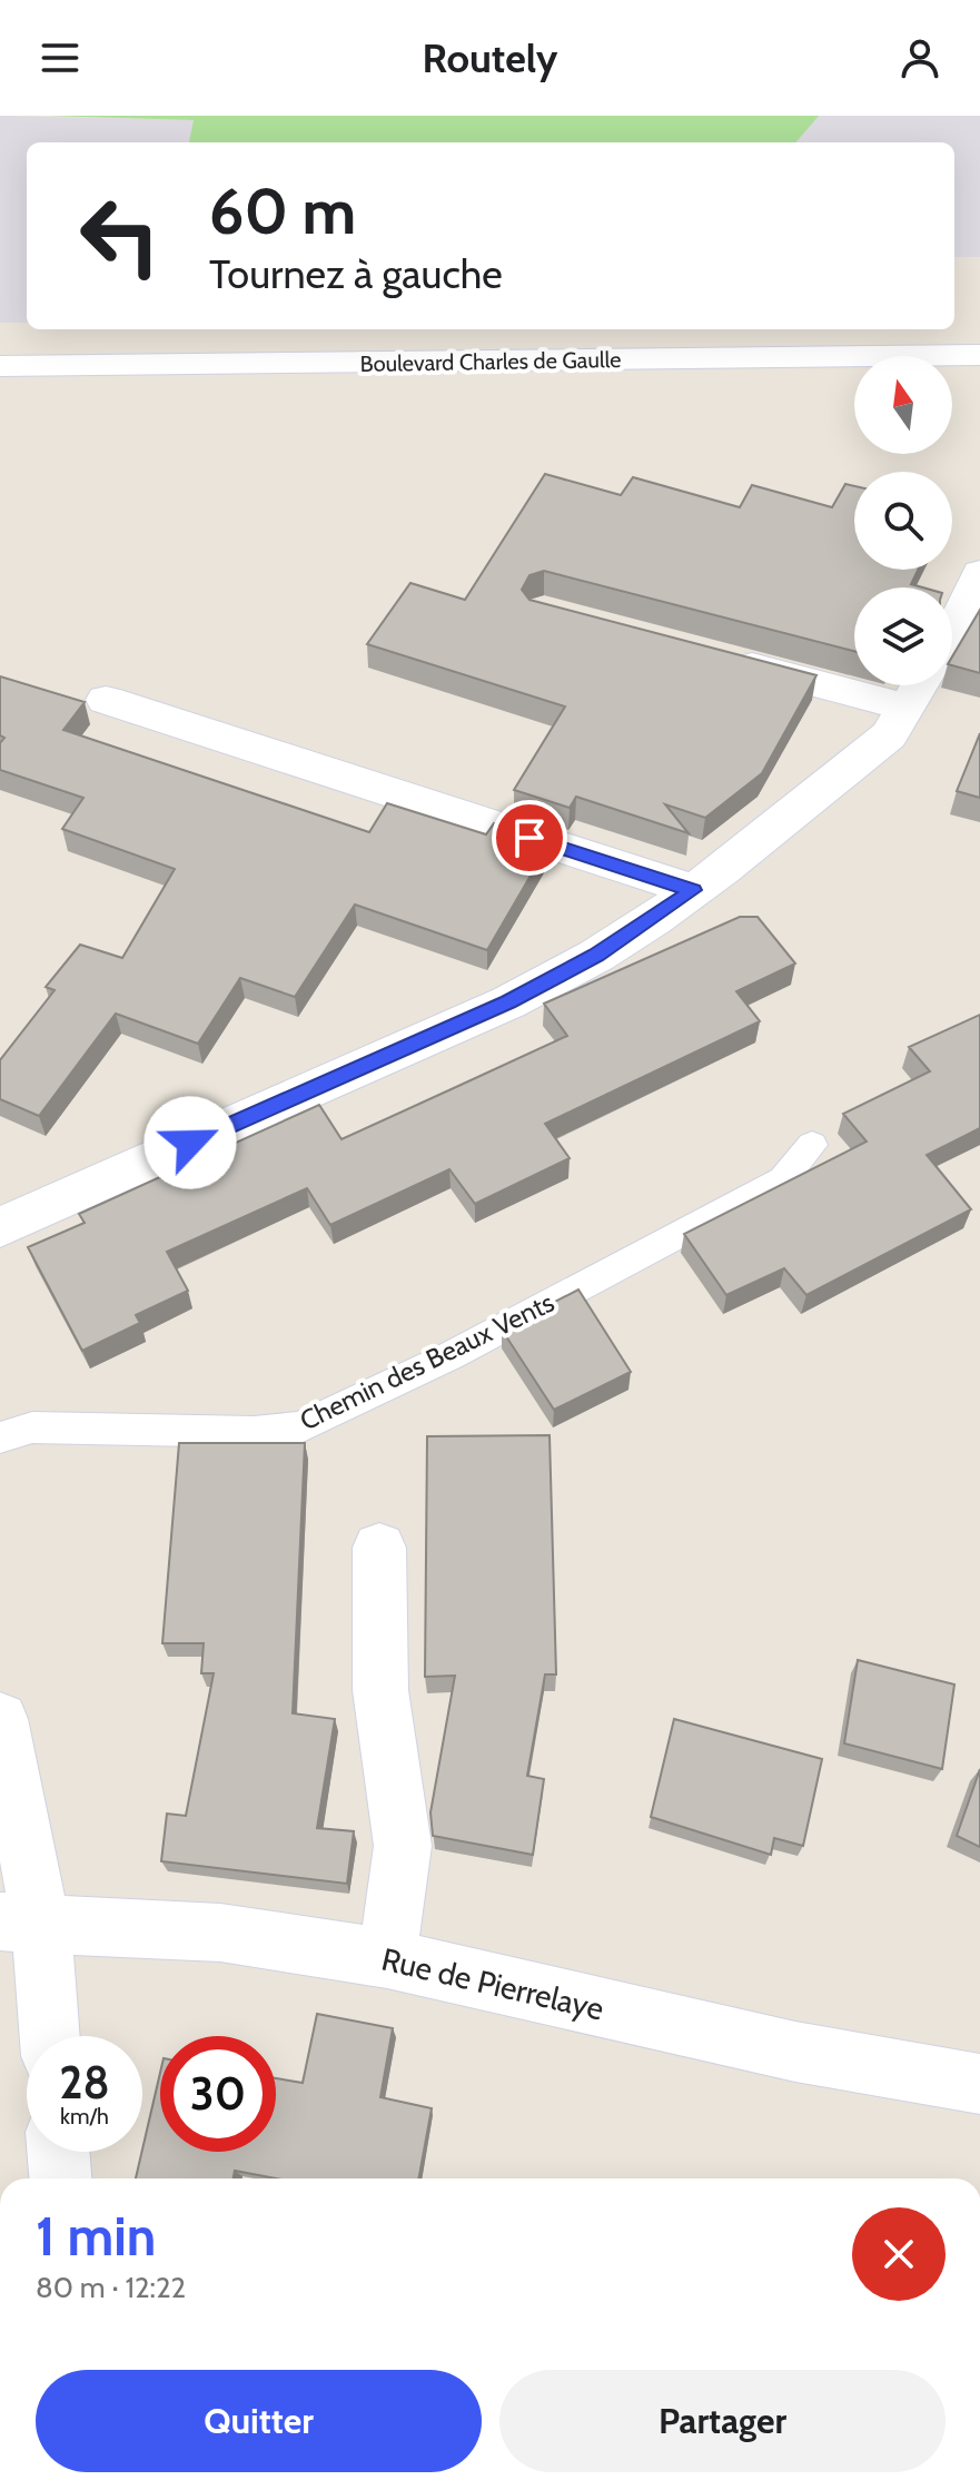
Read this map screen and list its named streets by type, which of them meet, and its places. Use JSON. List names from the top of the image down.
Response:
{
  "streets": {
    "street": ["Boulevard Charles de Gaulle", "Rue de Pierrelaye"],
    "lane": ["Chemin des Beaux Vents"]
  },
  "north": "top",
  "page": {
    "header": "Routely",
    "turn": ["60 m", "Tournez à gauche"],
    "speed": "28 km/h",
    "limit": "30",
    "heading": ["1 min", "80 m · 12:22"],
    "buttons": ["Quitter", "Partager"]
  }
}
